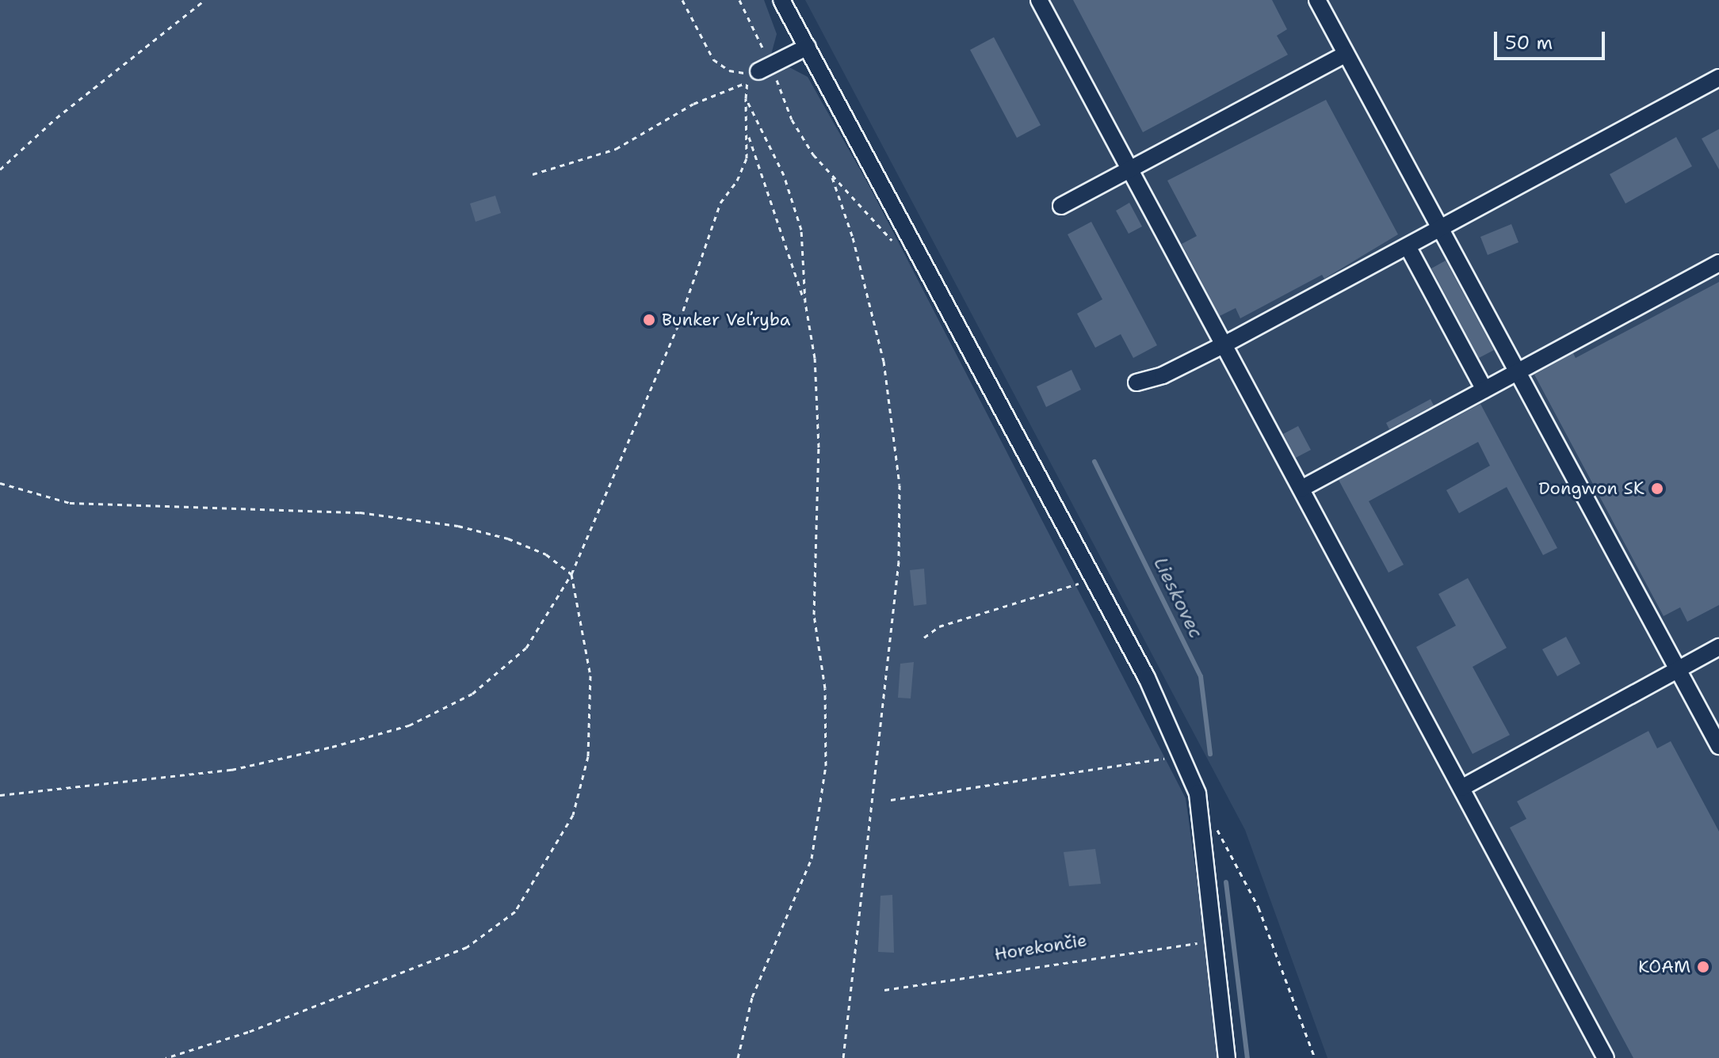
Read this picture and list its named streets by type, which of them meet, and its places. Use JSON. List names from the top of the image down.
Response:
{
  "streets": {
    "path": ["Horekončie"]
  },
  "water": ["Lieskovec"],
  "places": ["Bunker Veľryba", "Dongwon SK", "KOAM"],
  "scale_bar": "50 m"
}
